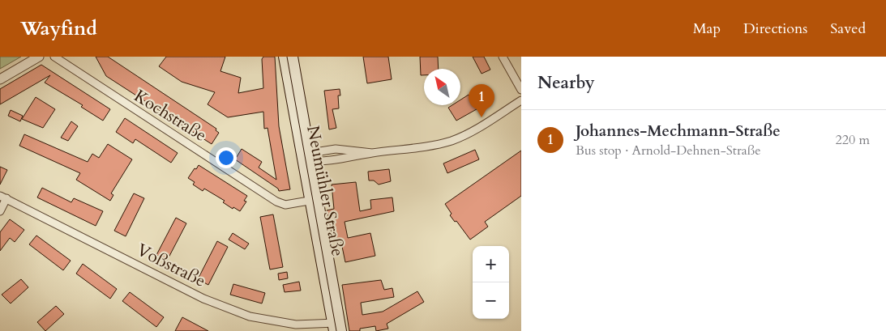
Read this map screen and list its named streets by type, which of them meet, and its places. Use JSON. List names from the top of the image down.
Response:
{
  "streets": {
    "main road": ["Neumühler Straße"],
    "street": ["Kochstraße", "Voßstraße"]
  },
  "crossings": [
    ["Kochstraße", "Neumühler Straße"],
    ["Neumühler Straße", "Voßstraße"]
  ],
  "north": "top left",
  "page": {
    "header": "Wayfind",
    "nav": ["Map", "Directions", "Saved"],
    "heading": "Nearby",
    "pins": "1",
    "list": [
      {
        "mark": "1",
        "name": "Johannes-Mechmann-Straße",
        "note": "Bus stop · Arnold-Dehnen-Straße",
        "value": "220 m"
      }
    ],
    "map_buttons": ["+", "−"]
  }
}
